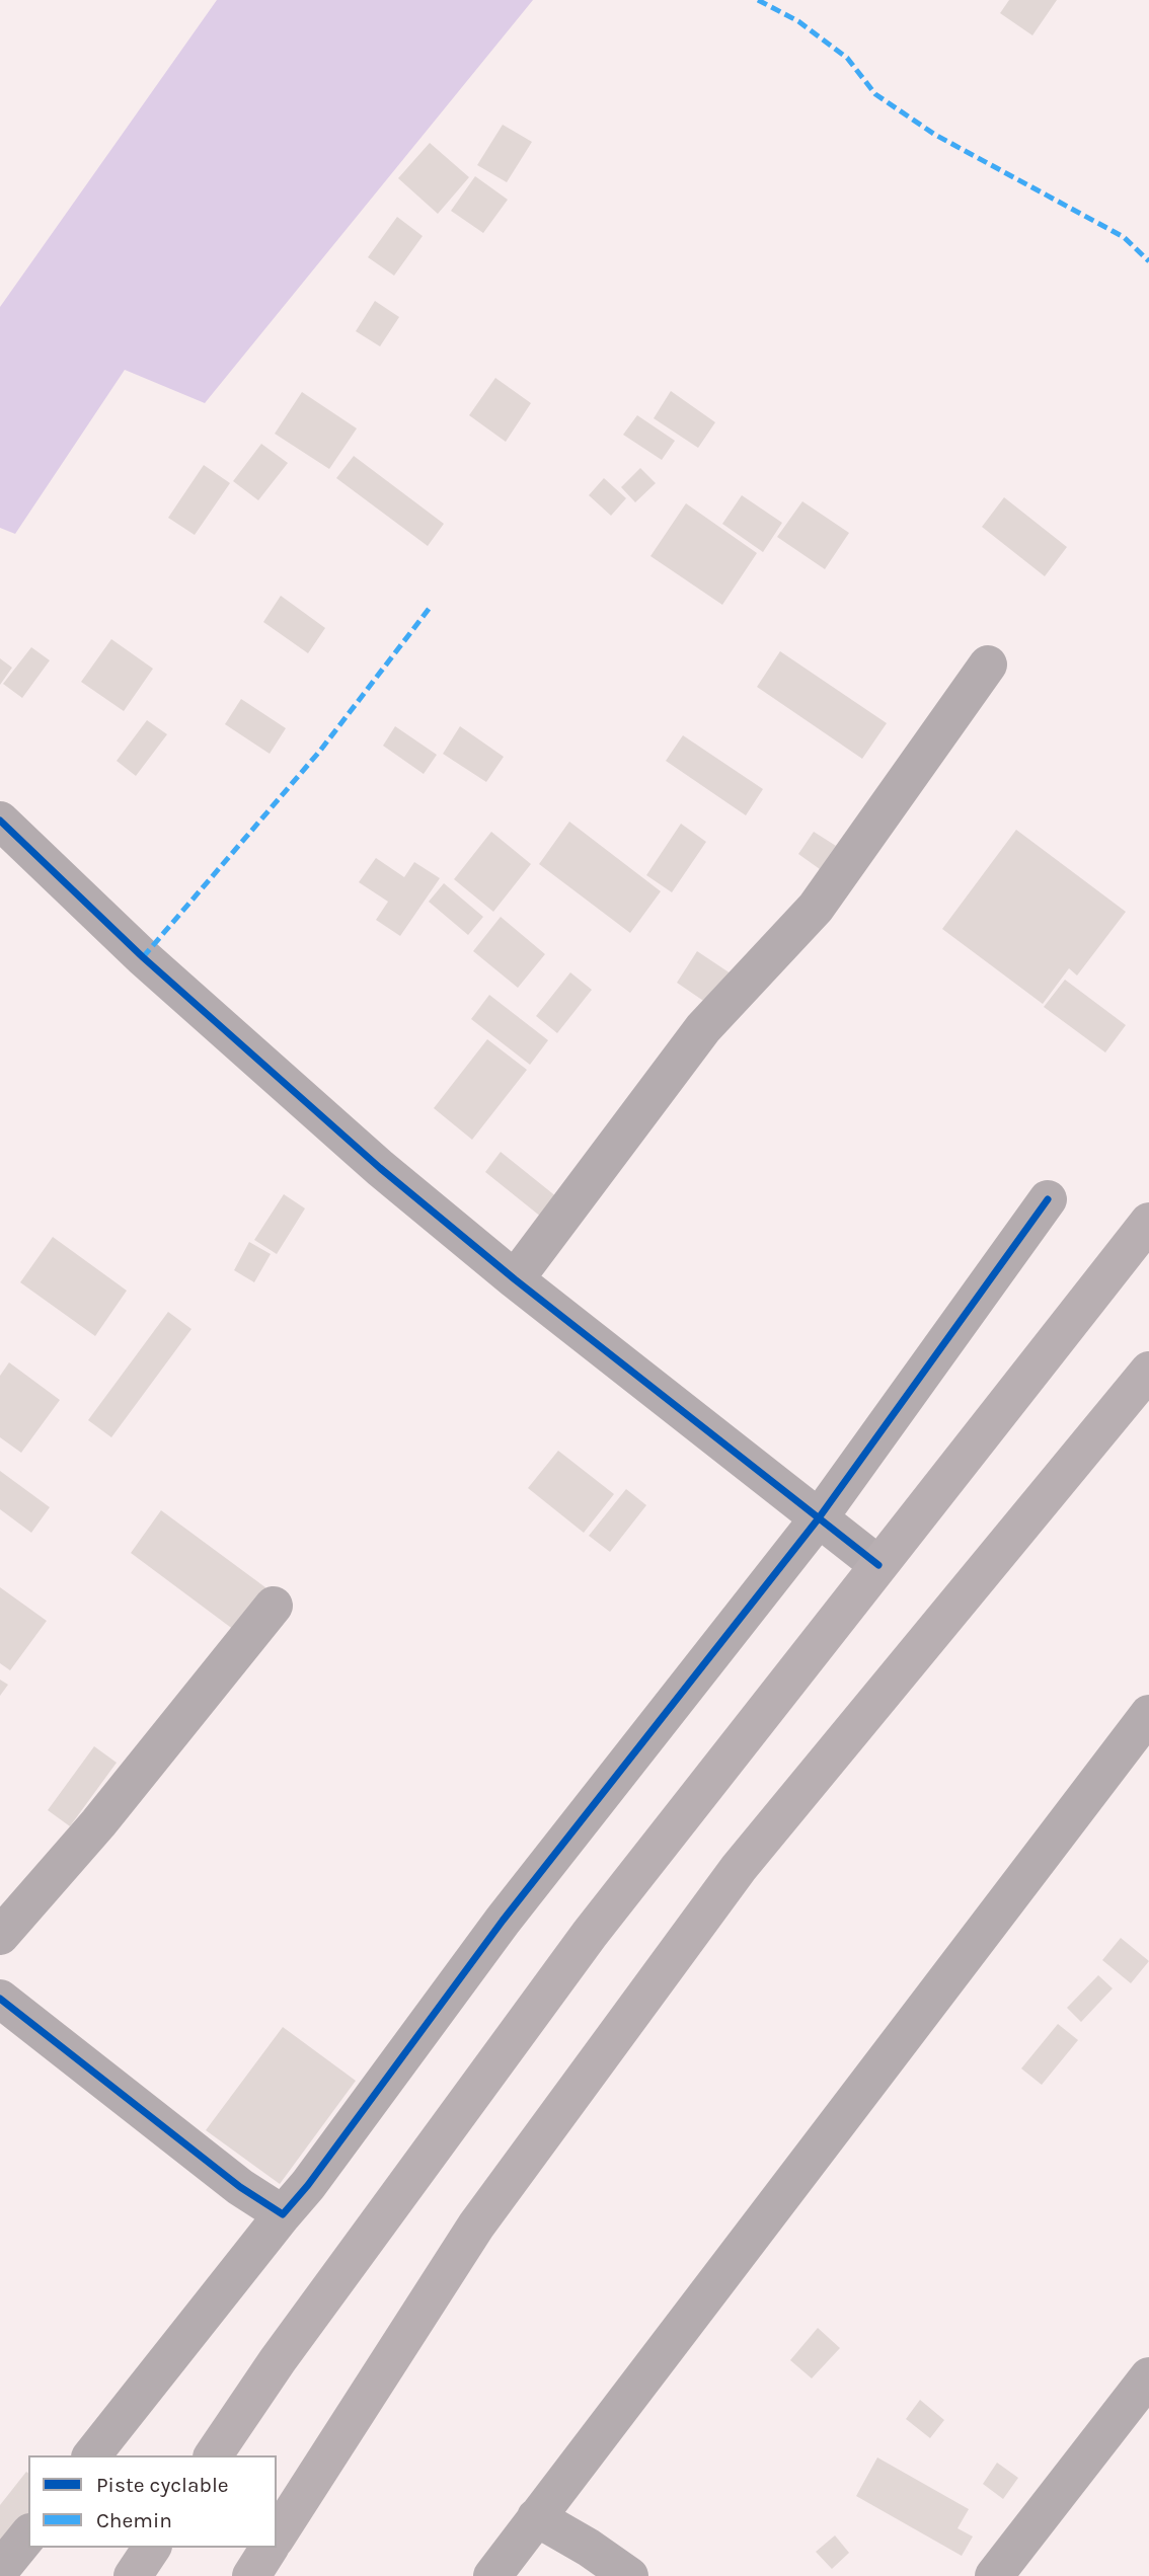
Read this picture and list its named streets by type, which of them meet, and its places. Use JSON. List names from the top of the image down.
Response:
{
  "legend": ["Piste cyclable", "Chemin"]
}
